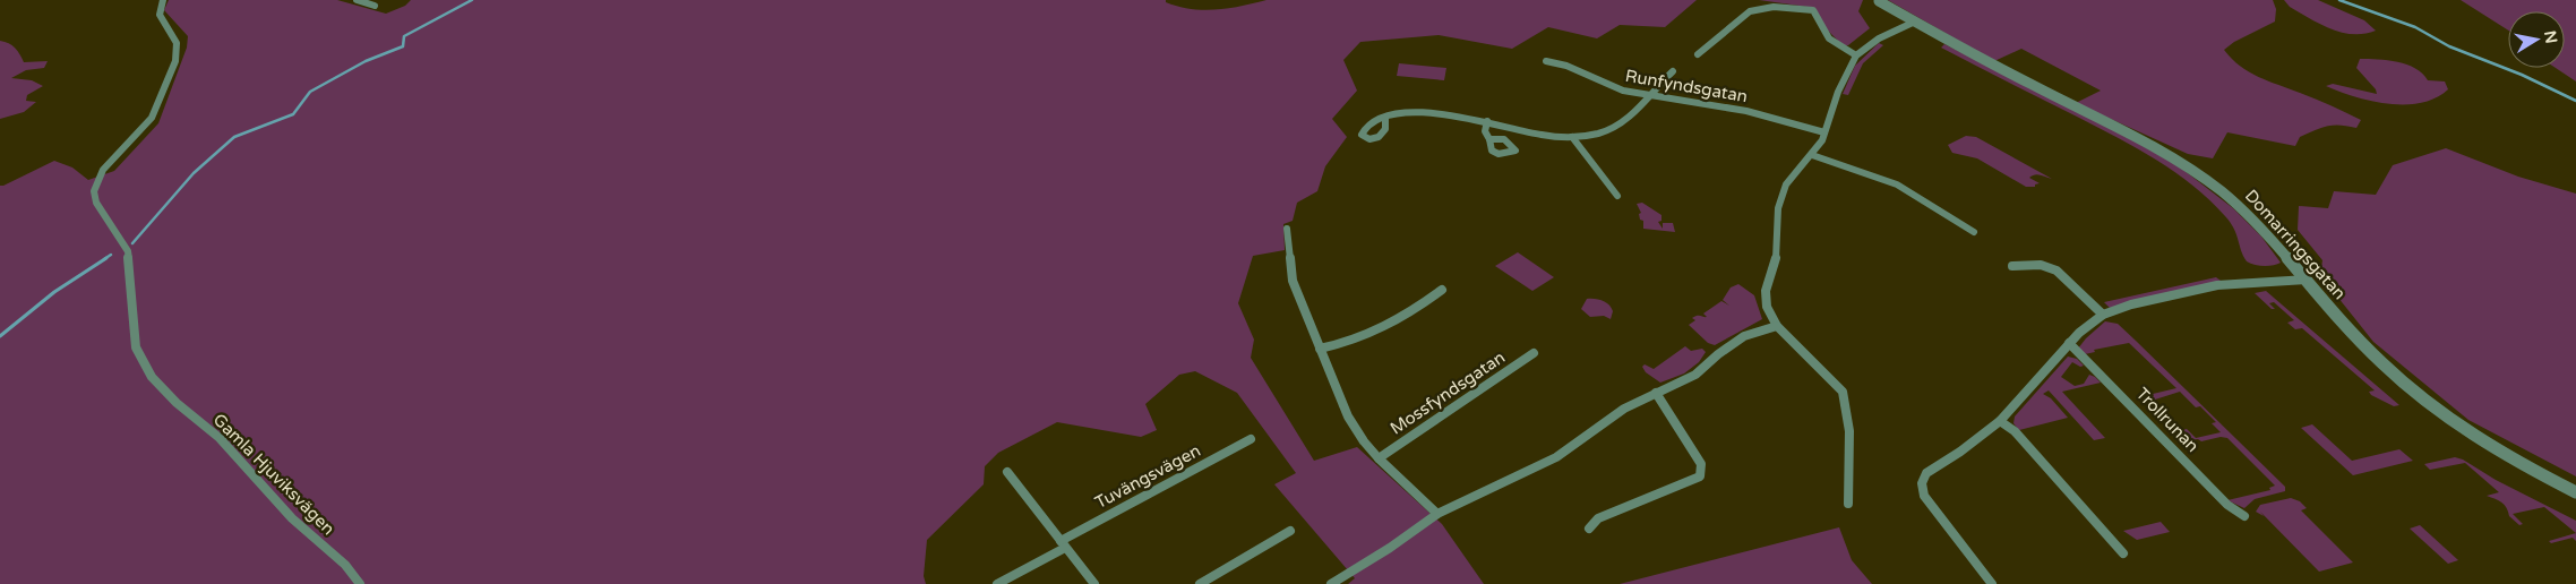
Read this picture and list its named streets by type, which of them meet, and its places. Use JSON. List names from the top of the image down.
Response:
{
  "streets": {
    "street": [
      "Runfyndsgatan",
      "Domarringsgatan",
      "Mossfyndsgatan",
      "Trollrunan",
      "Gamla Hjuviksvägen",
      "Tuvängsvägen"
    ]
  },
  "north": "right"
}
